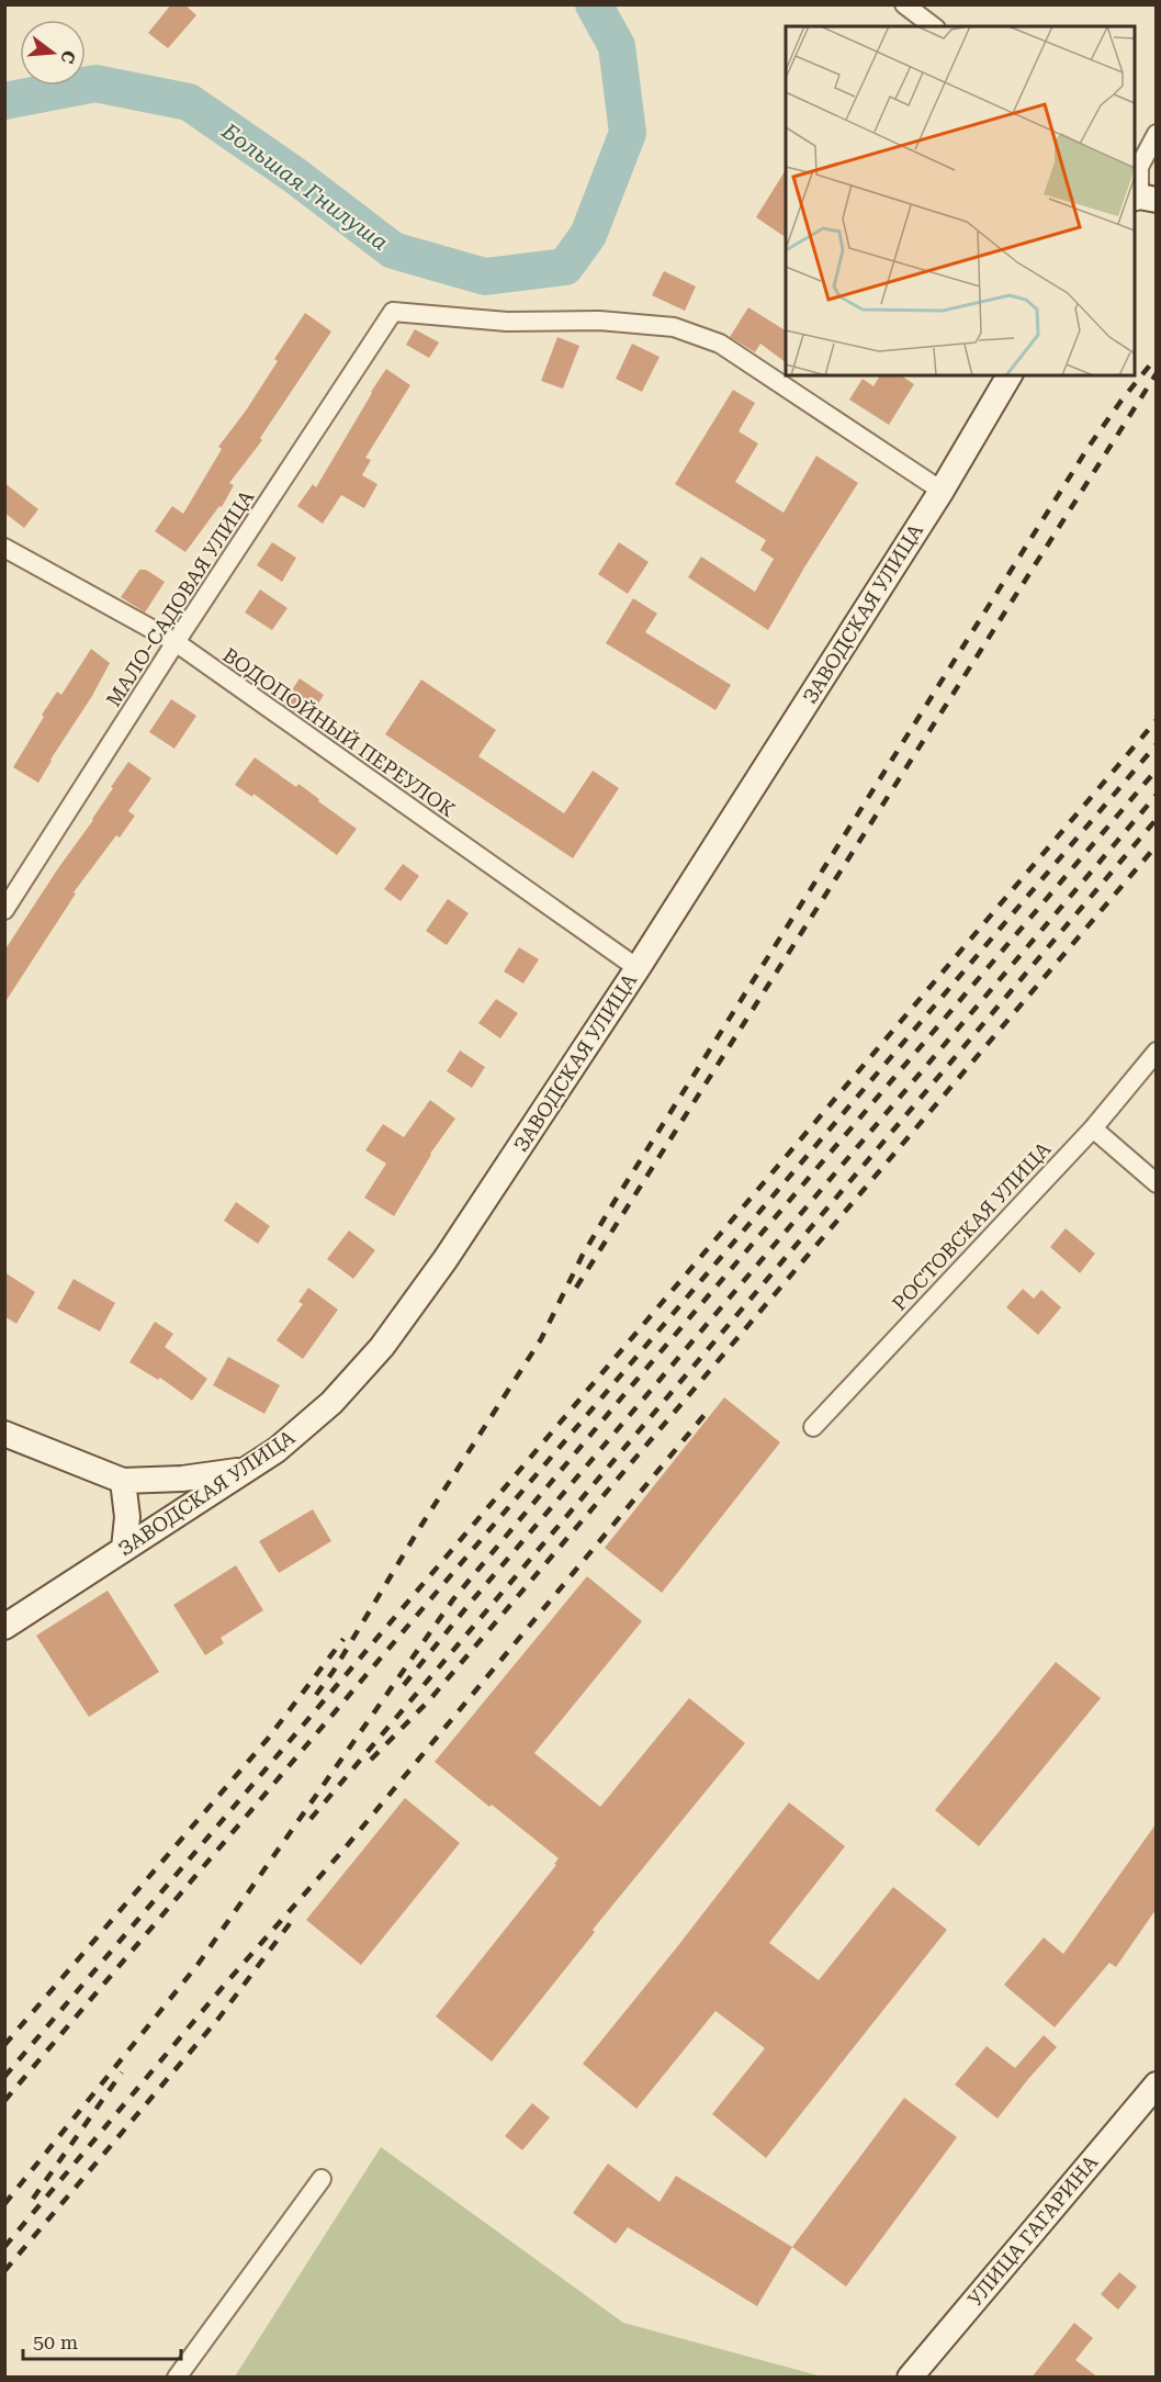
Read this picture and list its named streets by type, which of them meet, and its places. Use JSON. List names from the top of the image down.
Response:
{
  "streets": {
    "main road": ["ЗАВОДСКАЯ УЛИЦА", "УЛИЦА ГАГАРИНА"],
    "street": ["МАЛО-САДОВАЯ УЛИЦА", "ВОДОПОЙНЫЙ ПЕРЕУЛОК", "РОСТОВСКАЯ УЛИЦА"]
  },
  "crossings": [
    ["МАЛО-САДОВАЯ УЛИЦА", "ЗАВОДСКАЯ УЛИЦА"],
    ["МАЛО-САДОВАЯ УЛИЦА", "ВОДОПОЙНЫЙ ПЕРЕУЛОК"],
    ["ЗАВОДСКАЯ УЛИЦА", "ВОДОПОЙНЫЙ ПЕРЕУЛОК"]
  ],
  "water": ["Большая Гнилуша"],
  "scale_bar": "50 m",
  "north": "right"
}
